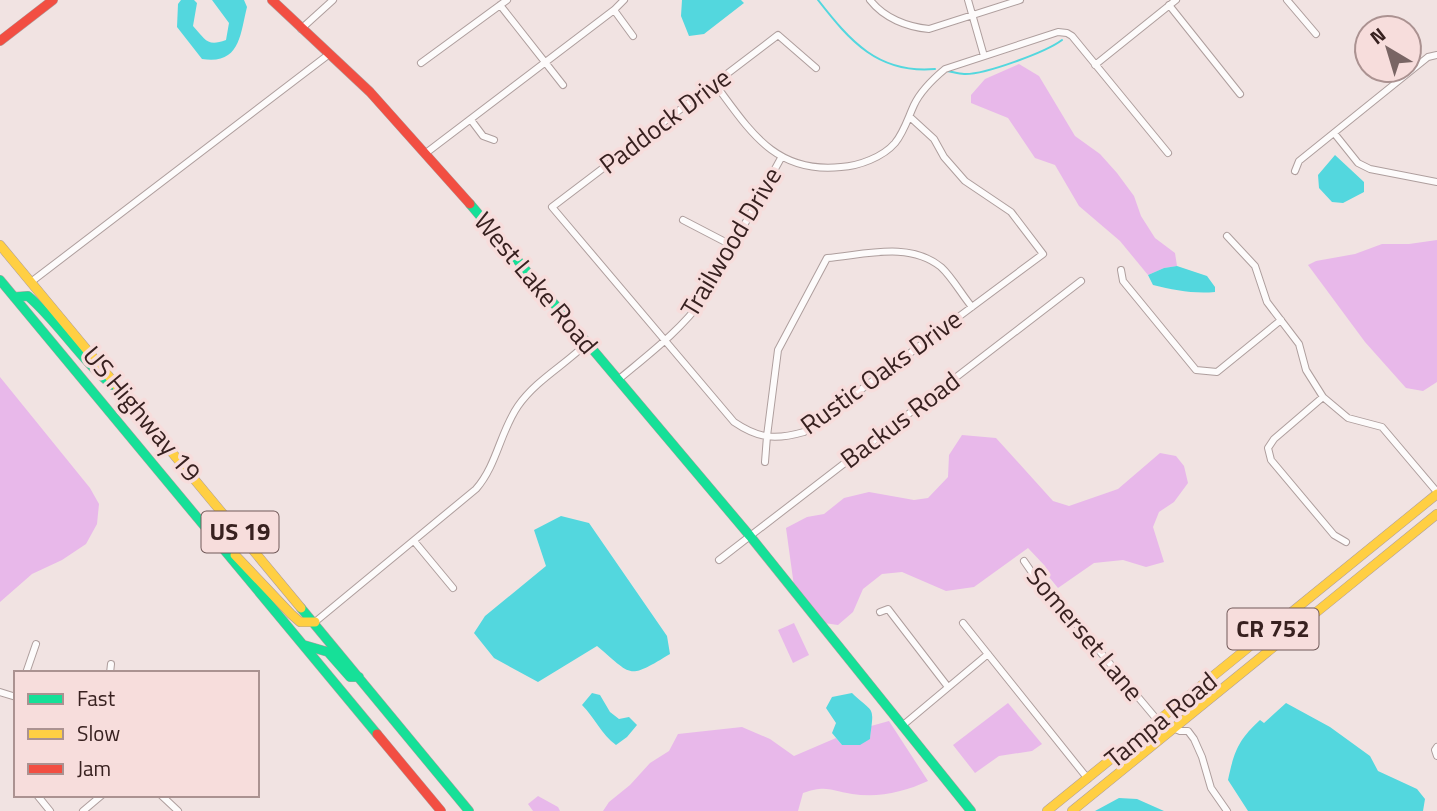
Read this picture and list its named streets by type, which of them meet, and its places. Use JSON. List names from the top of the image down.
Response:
{
  "streets": {
    "main road": [
      "West Lake Road",
      "US Highway 19",
      "US 19",
      "CR 752",
      "Tampa Road"
    ],
    "street": [
      "Paddock Drive",
      "Trailwood Drive",
      "Rustic Oaks Drive",
      "Backus Road",
      "Somerset Lane"
    ]
  },
  "crossings": [
    ["Paddock Drive", "Rustic Oaks Drive"],
    ["Trailwood Drive", "West Lake Road"],
    ["Trailwood Drive", "Rustic Oaks Drive"],
    ["West Lake Road", "Backus Road"],
    ["Somerset Lane", "Tampa Road"]
  ],
  "legend": ["Fast", "Slow", "Jam"],
  "north": "top left"
}
